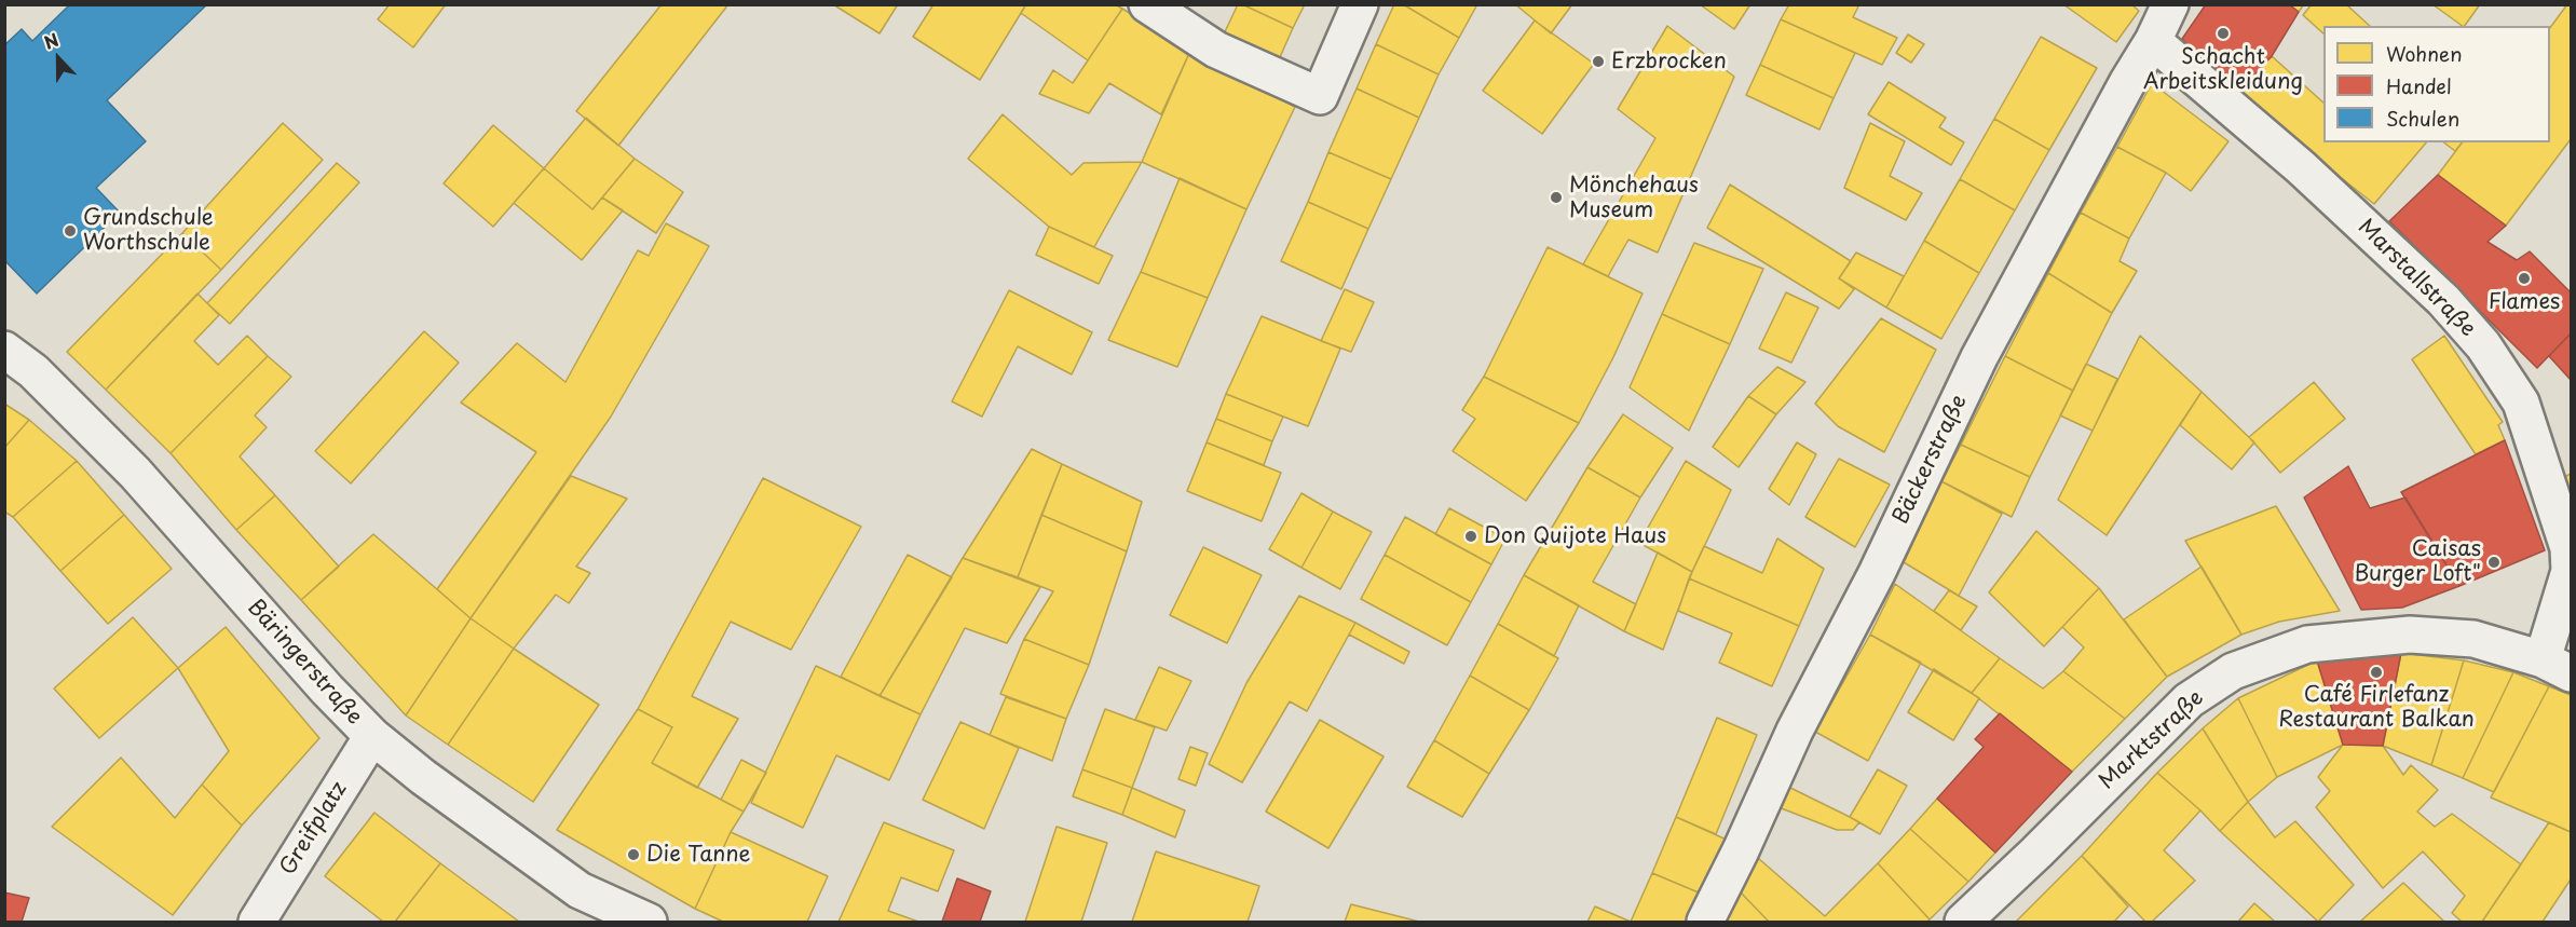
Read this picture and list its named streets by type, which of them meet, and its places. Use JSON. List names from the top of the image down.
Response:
{
  "streets": {
    "street": [
      "Marstallstraße",
      "Bäckerstraße",
      "Bäringerstraße",
      "Marktstraße",
      "Greifplatz"
    ]
  },
  "crossings": [
    ["Marstallstraße", "Bäckerstraße"],
    ["Marstallstraße", "Marktstraße"],
    ["Bäringerstraße", "Greifplatz"]
  ],
  "places": [
    "Schacht Arbeitskleidung",
    "Erzbrocken",
    "Mönchehaus Museum",
    "Grundschule Worthschule",
    "Flames",
    "Don Quijote Haus",
    "Caisas Burger Loft\"",
    "Café Firlefanz Restaurant Balkan",
    "Die Tanne"
  ],
  "legend": ["Wohnen", "Handel", "Schulen"],
  "north": "top"
}
